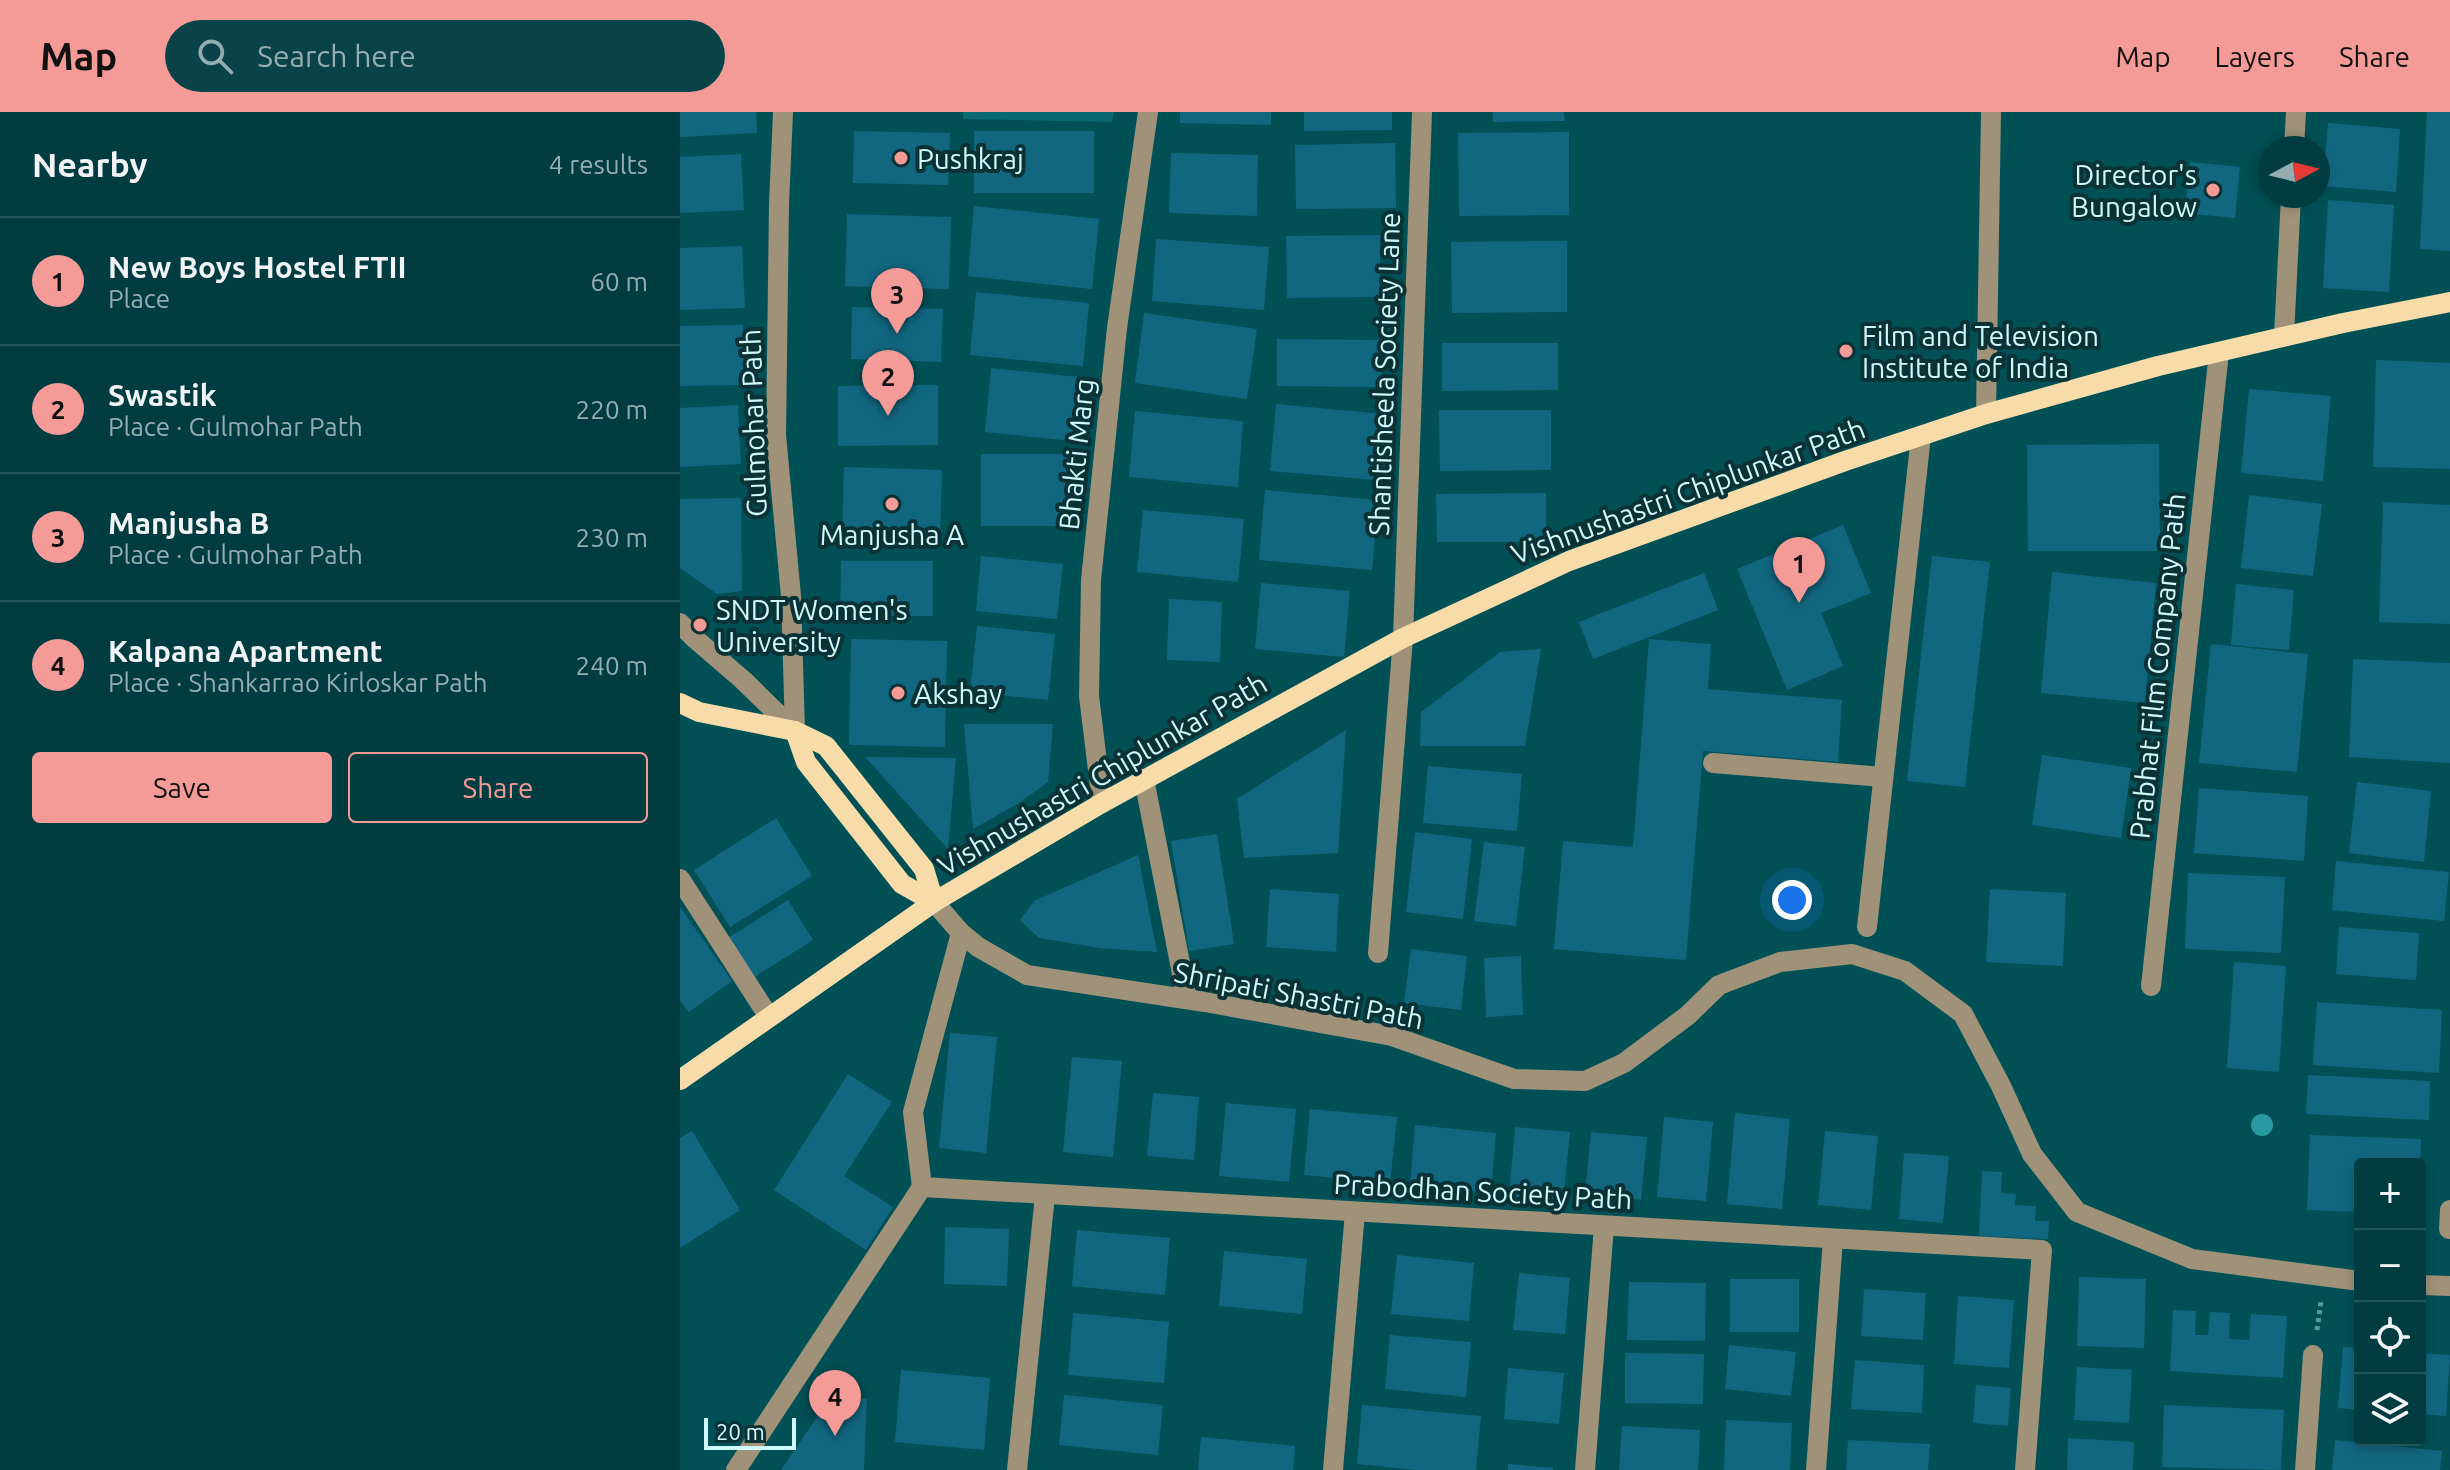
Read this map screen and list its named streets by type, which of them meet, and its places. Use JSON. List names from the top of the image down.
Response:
{
  "streets": {
    "main road": ["Vishnushastri Chiplunkar Path"],
    "street": [
      "Shantisheela Society Lane",
      "Gulmohar Path",
      "Bhakti Marg",
      "Prabhat Film Company Path",
      "Shripati Shastri Path",
      "Prabodhan Society Path"
    ]
  },
  "crossings": [
    ["Shantisheela Society Lane", "Vishnushastri Chiplunkar Path"],
    ["Bhakti Marg", "Vishnushastri Chiplunkar Path"],
    ["Vishnushastri Chiplunkar Path", "Prabhat Film Company Path"],
    ["Vishnushastri Chiplunkar Path", "Shripati Shastri Path"]
  ],
  "places": [
    "Pushkraj",
    "Director's Bungalow",
    "Film and Television Institute of India",
    "Manjusha A",
    "SNDT Women's University",
    "Akshay"
  ],
  "scale_bar": "20 m",
  "north": "right",
  "page": {
    "header": "Map",
    "search": "Search here",
    "nav": ["Map", "Layers", "Share"],
    "heading": ["Nearby", "4 results"],
    "list": [
      {
        "mark": "1",
        "name": "New Boys Hostel FTII",
        "note": "Place",
        "value": "60 m"
      },
      {
        "mark": "2",
        "name": "Swastik",
        "note": "Place · Gulmohar Path",
        "value": "220 m"
      },
      {
        "mark": "3",
        "name": "Manjusha B",
        "note": "Place · Gulmohar Path",
        "value": "230 m"
      },
      {
        "mark": "4",
        "name": "Kalpana Apartment",
        "note": "Place · Shankarrao Kirloskar Path",
        "value": "240 m"
      }
    ],
    "pins": [
      "3",
      "2",
      "1",
      "4"
    ],
    "buttons": ["Save", "Share"],
    "map_buttons": ["+", "−"],
    "scale": "20 m"
  }
}
